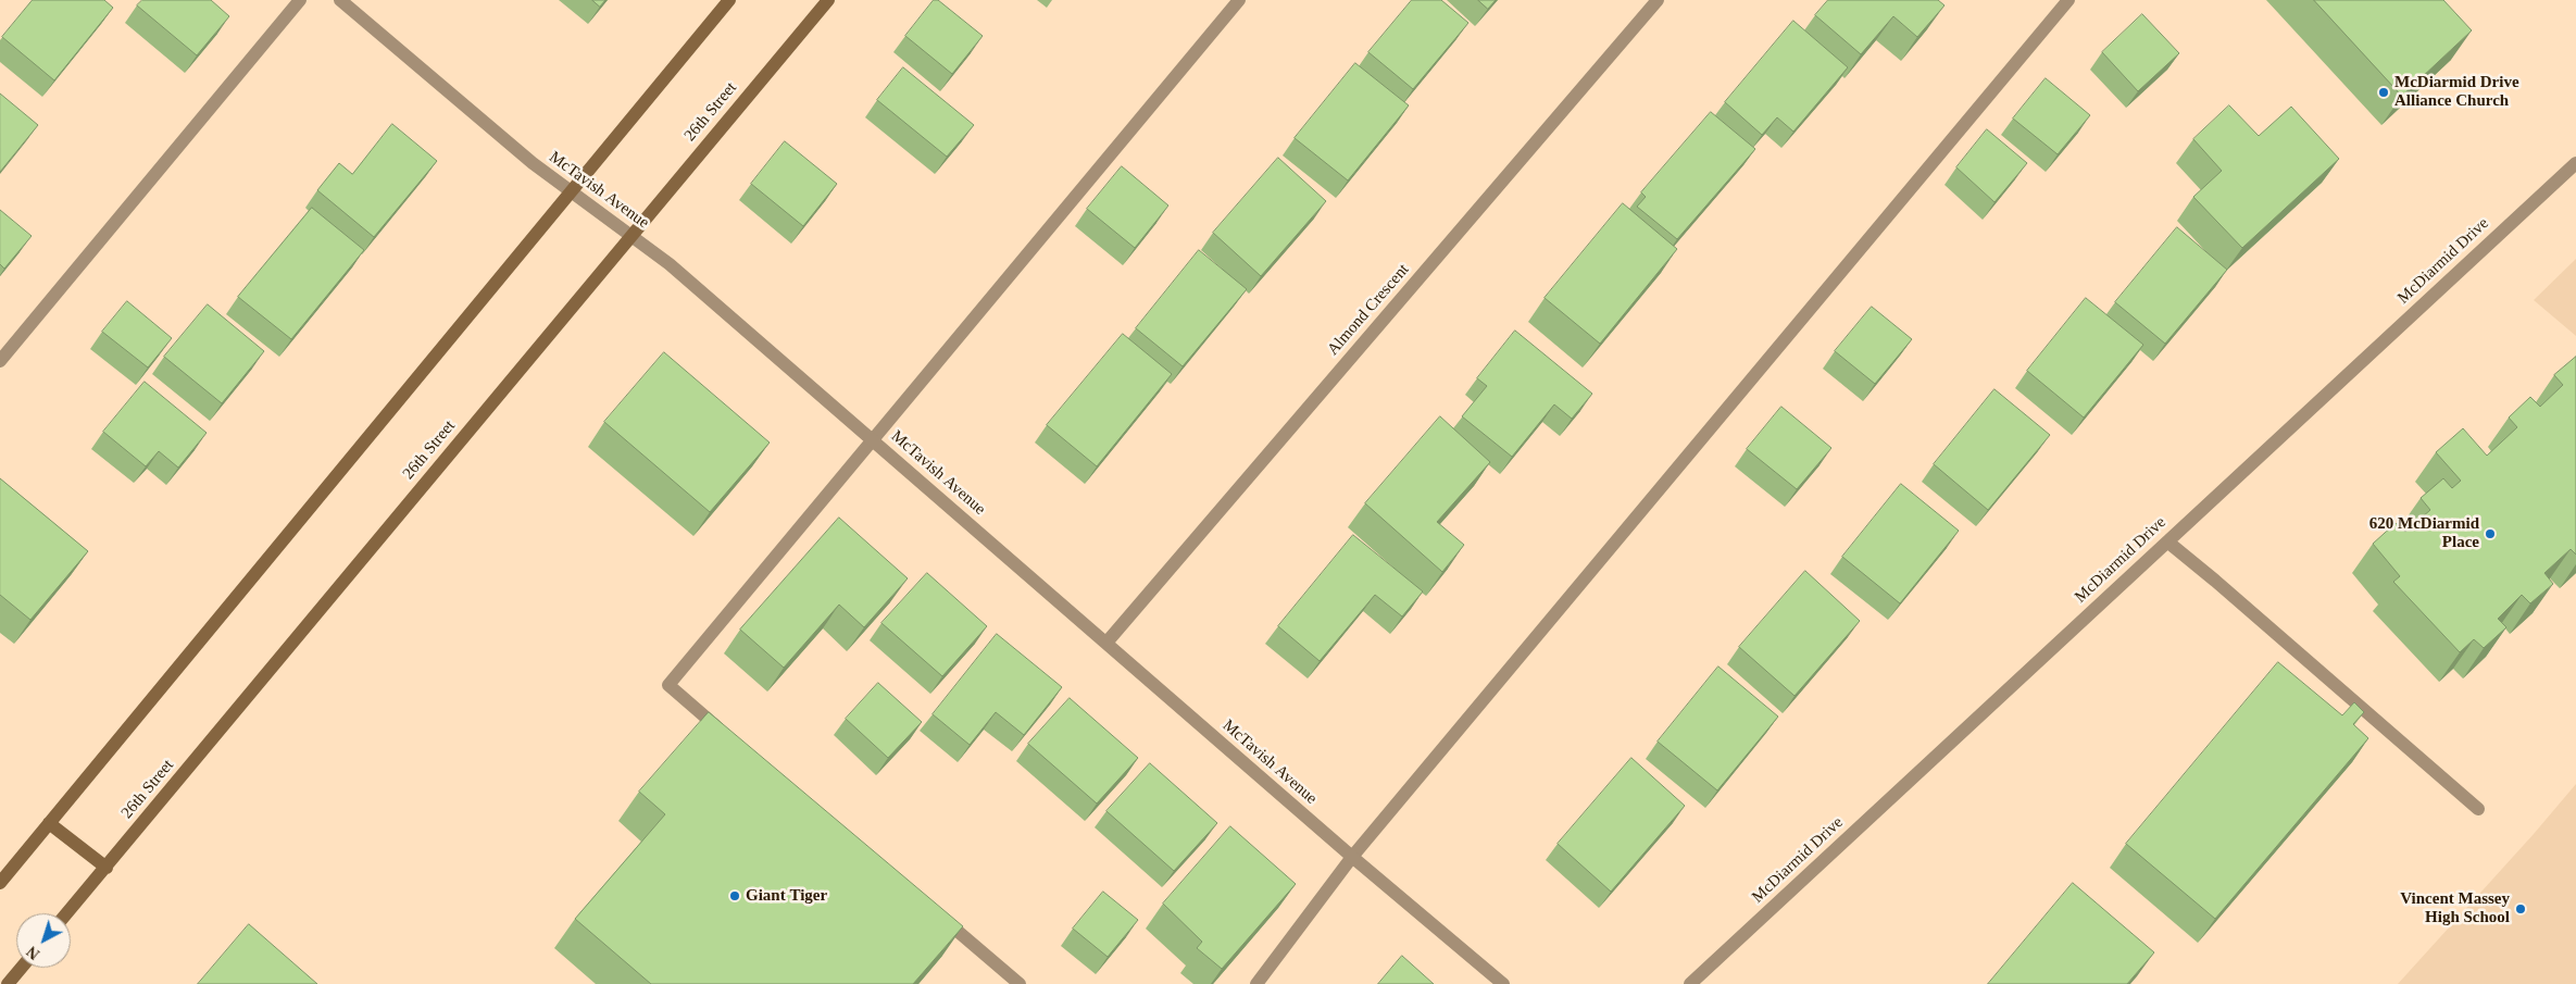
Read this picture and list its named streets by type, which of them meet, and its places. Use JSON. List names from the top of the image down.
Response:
{
  "streets": {
    "street": [
      "26th Street",
      "McTavish Avenue",
      "McDiarmid Drive",
      "Almond Crescent"
    ]
  },
  "crossings": [
    ["26th Street", "McTavish Avenue"],
    ["McTavish Avenue", "Almond Crescent"]
  ],
  "places": [
    "McDiarmid Drive Alliance Church",
    "620 McDiarmid Place",
    "Giant Tiger",
    "Vincent Massey High School"
  ],
  "north": "bottom left"
}
